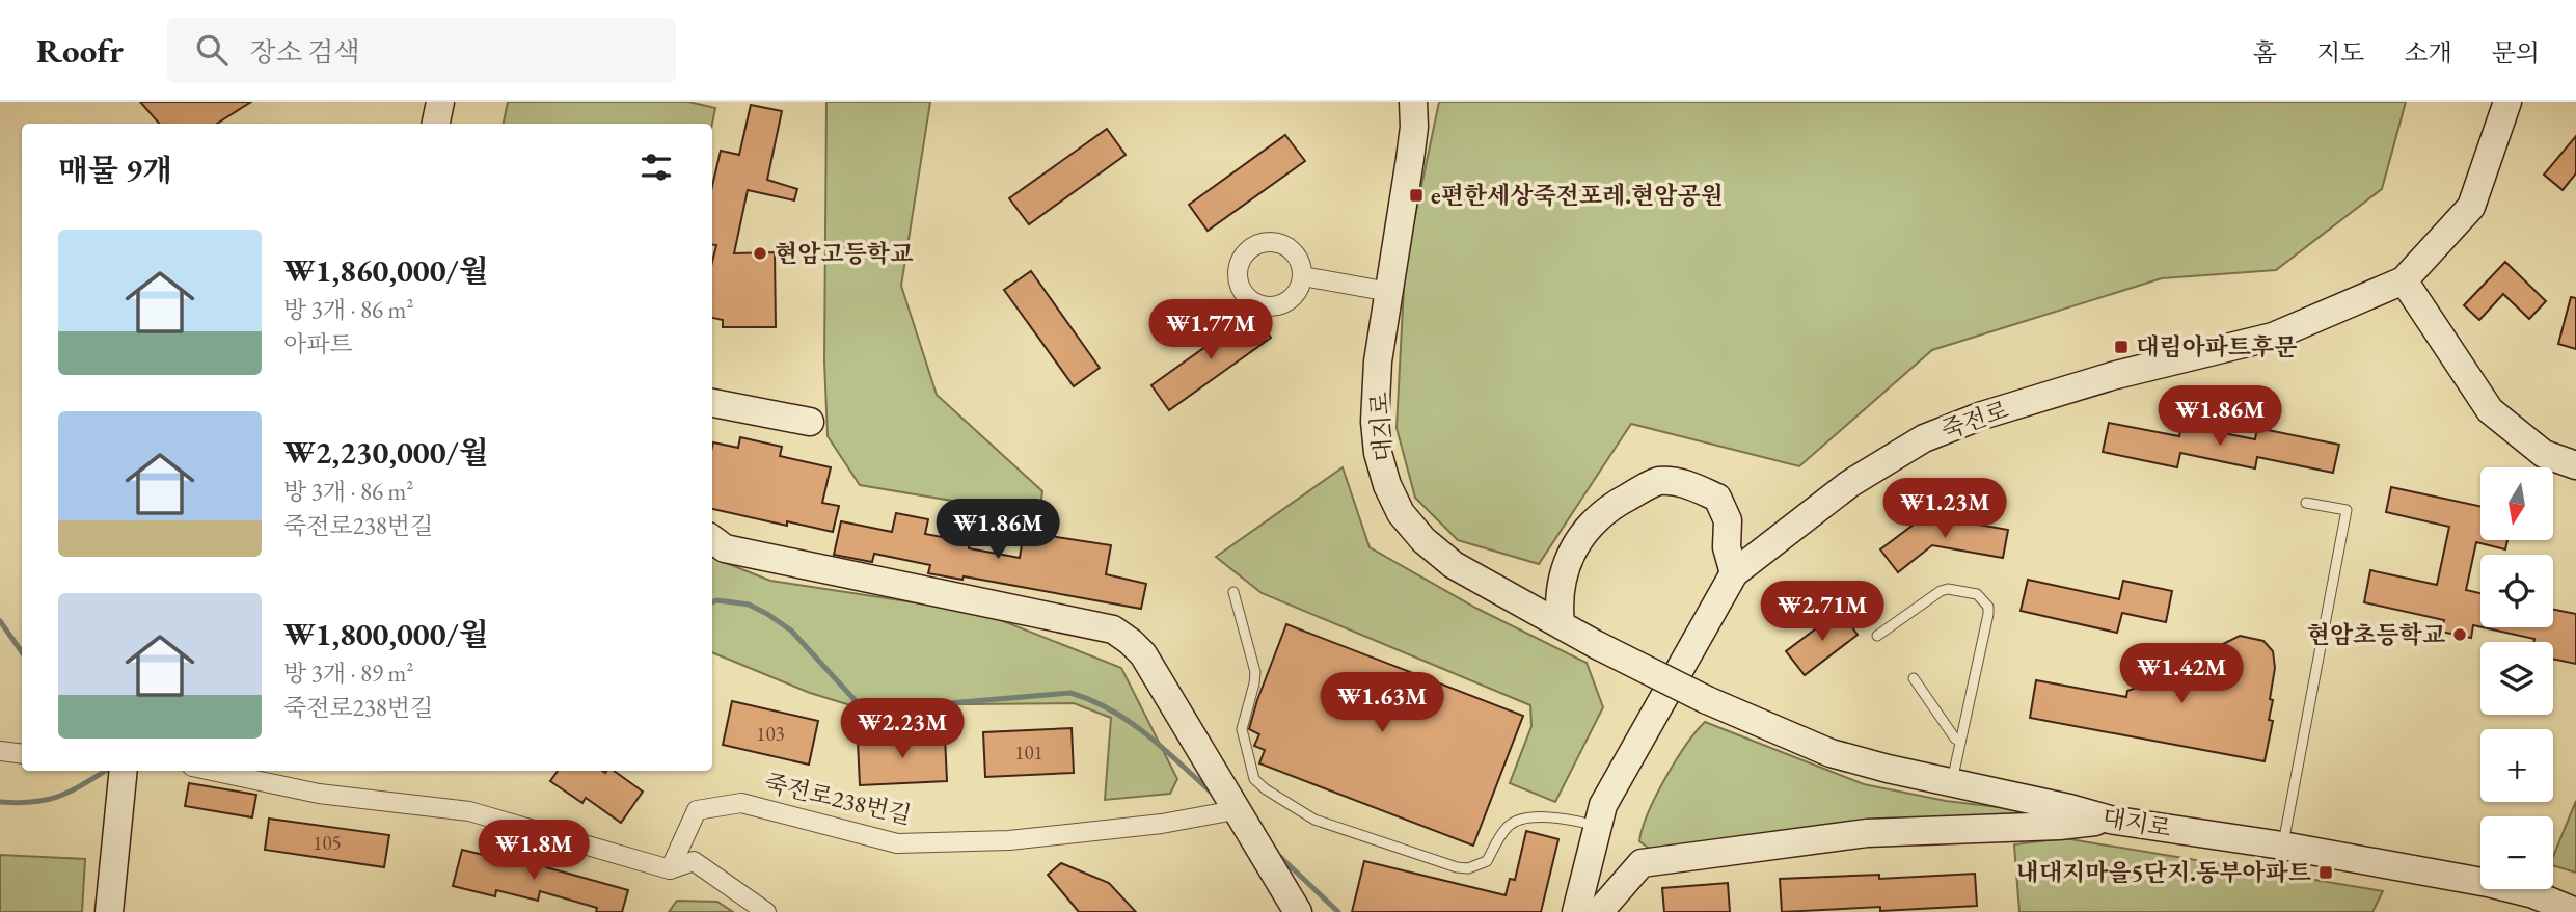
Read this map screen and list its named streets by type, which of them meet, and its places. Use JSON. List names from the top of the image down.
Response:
{
  "streets": {
    "street": ["죽전로", "대지로", "죽전로238번길"]
  },
  "places": {
    "transit": ["e편한세상죽전포레.현암공원", "대림아파트후문", "내대지마을5단지.동부아파트"],
    "other": ["현암고등학교", "현암초등학교"]
  },
  "house_numbers": ["103", "101", "105"],
  "north": "bottom",
  "page": {
    "header": "Roofr",
    "search": "장소 검색",
    "nav": [
      "홈",
      "지도",
      "소개",
      "문의"
    ],
    "heading": "매물 9개",
    "list": [
      {
        "name": "₩1,860,000/월",
        "note": "방 3개 · 86 m² · 아파트"
      },
      {
        "name": "₩2,230,000/월",
        "note": "방 3개 · 86 m² · 죽전로238번길"
      },
      {
        "name": "₩1,800,000/월",
        "note": "방 3개 · 89 m² · 죽전로238번길"
      }
    ],
    "price": [
      "₩1.77M",
      "₩1.86M",
      "₩1.23M",
      "₩1.86M",
      "₩2.71M",
      "₩1.42M",
      "₩1.63M",
      "₩2.23M",
      "₩1.8M"
    ],
    "map_buttons": ["+", "−"]
  }
}
